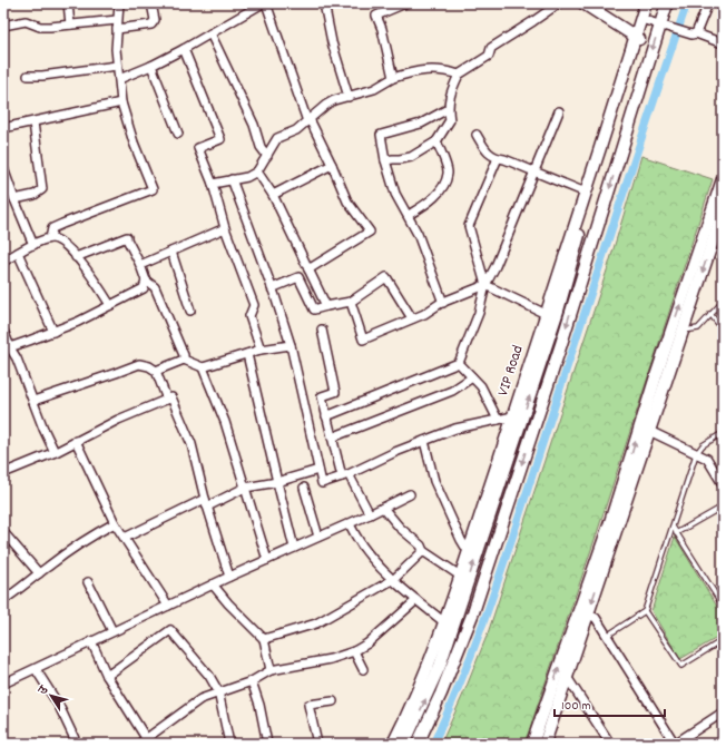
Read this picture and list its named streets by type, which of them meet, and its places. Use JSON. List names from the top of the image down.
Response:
{
  "streets": {
    "street": ["VIP Road"]
  },
  "scale_bar": "100 m",
  "north": "top left"
}
